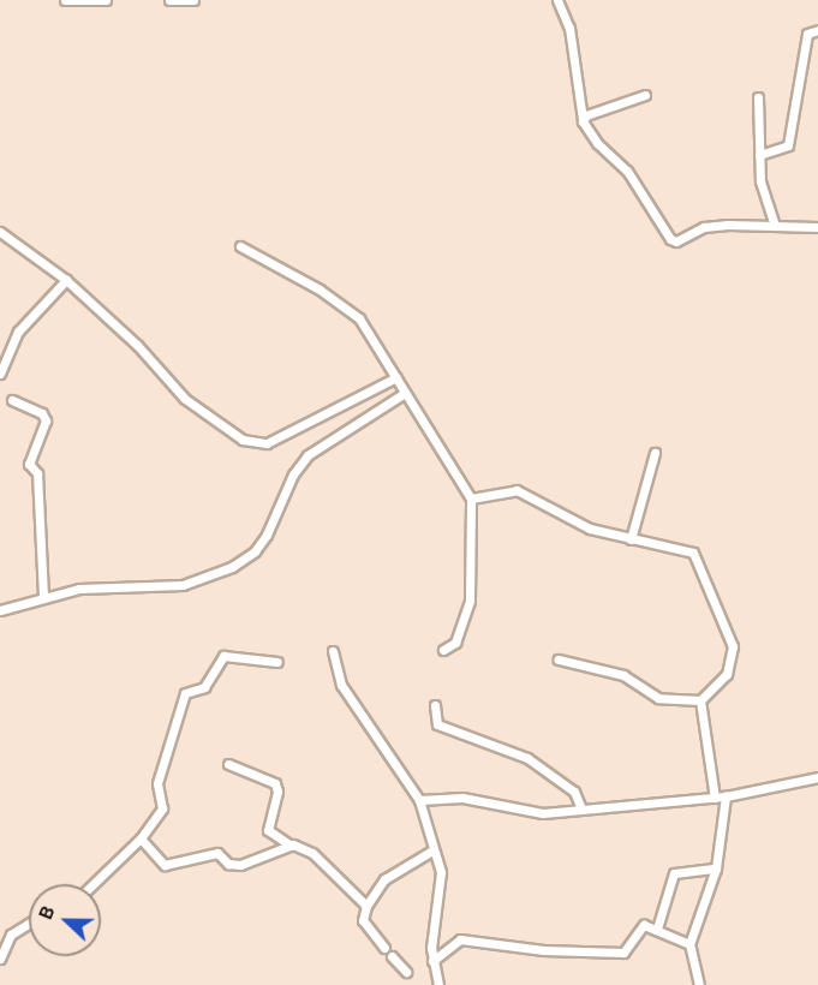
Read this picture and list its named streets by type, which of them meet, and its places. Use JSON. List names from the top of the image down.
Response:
{
  "north": "left"
}
